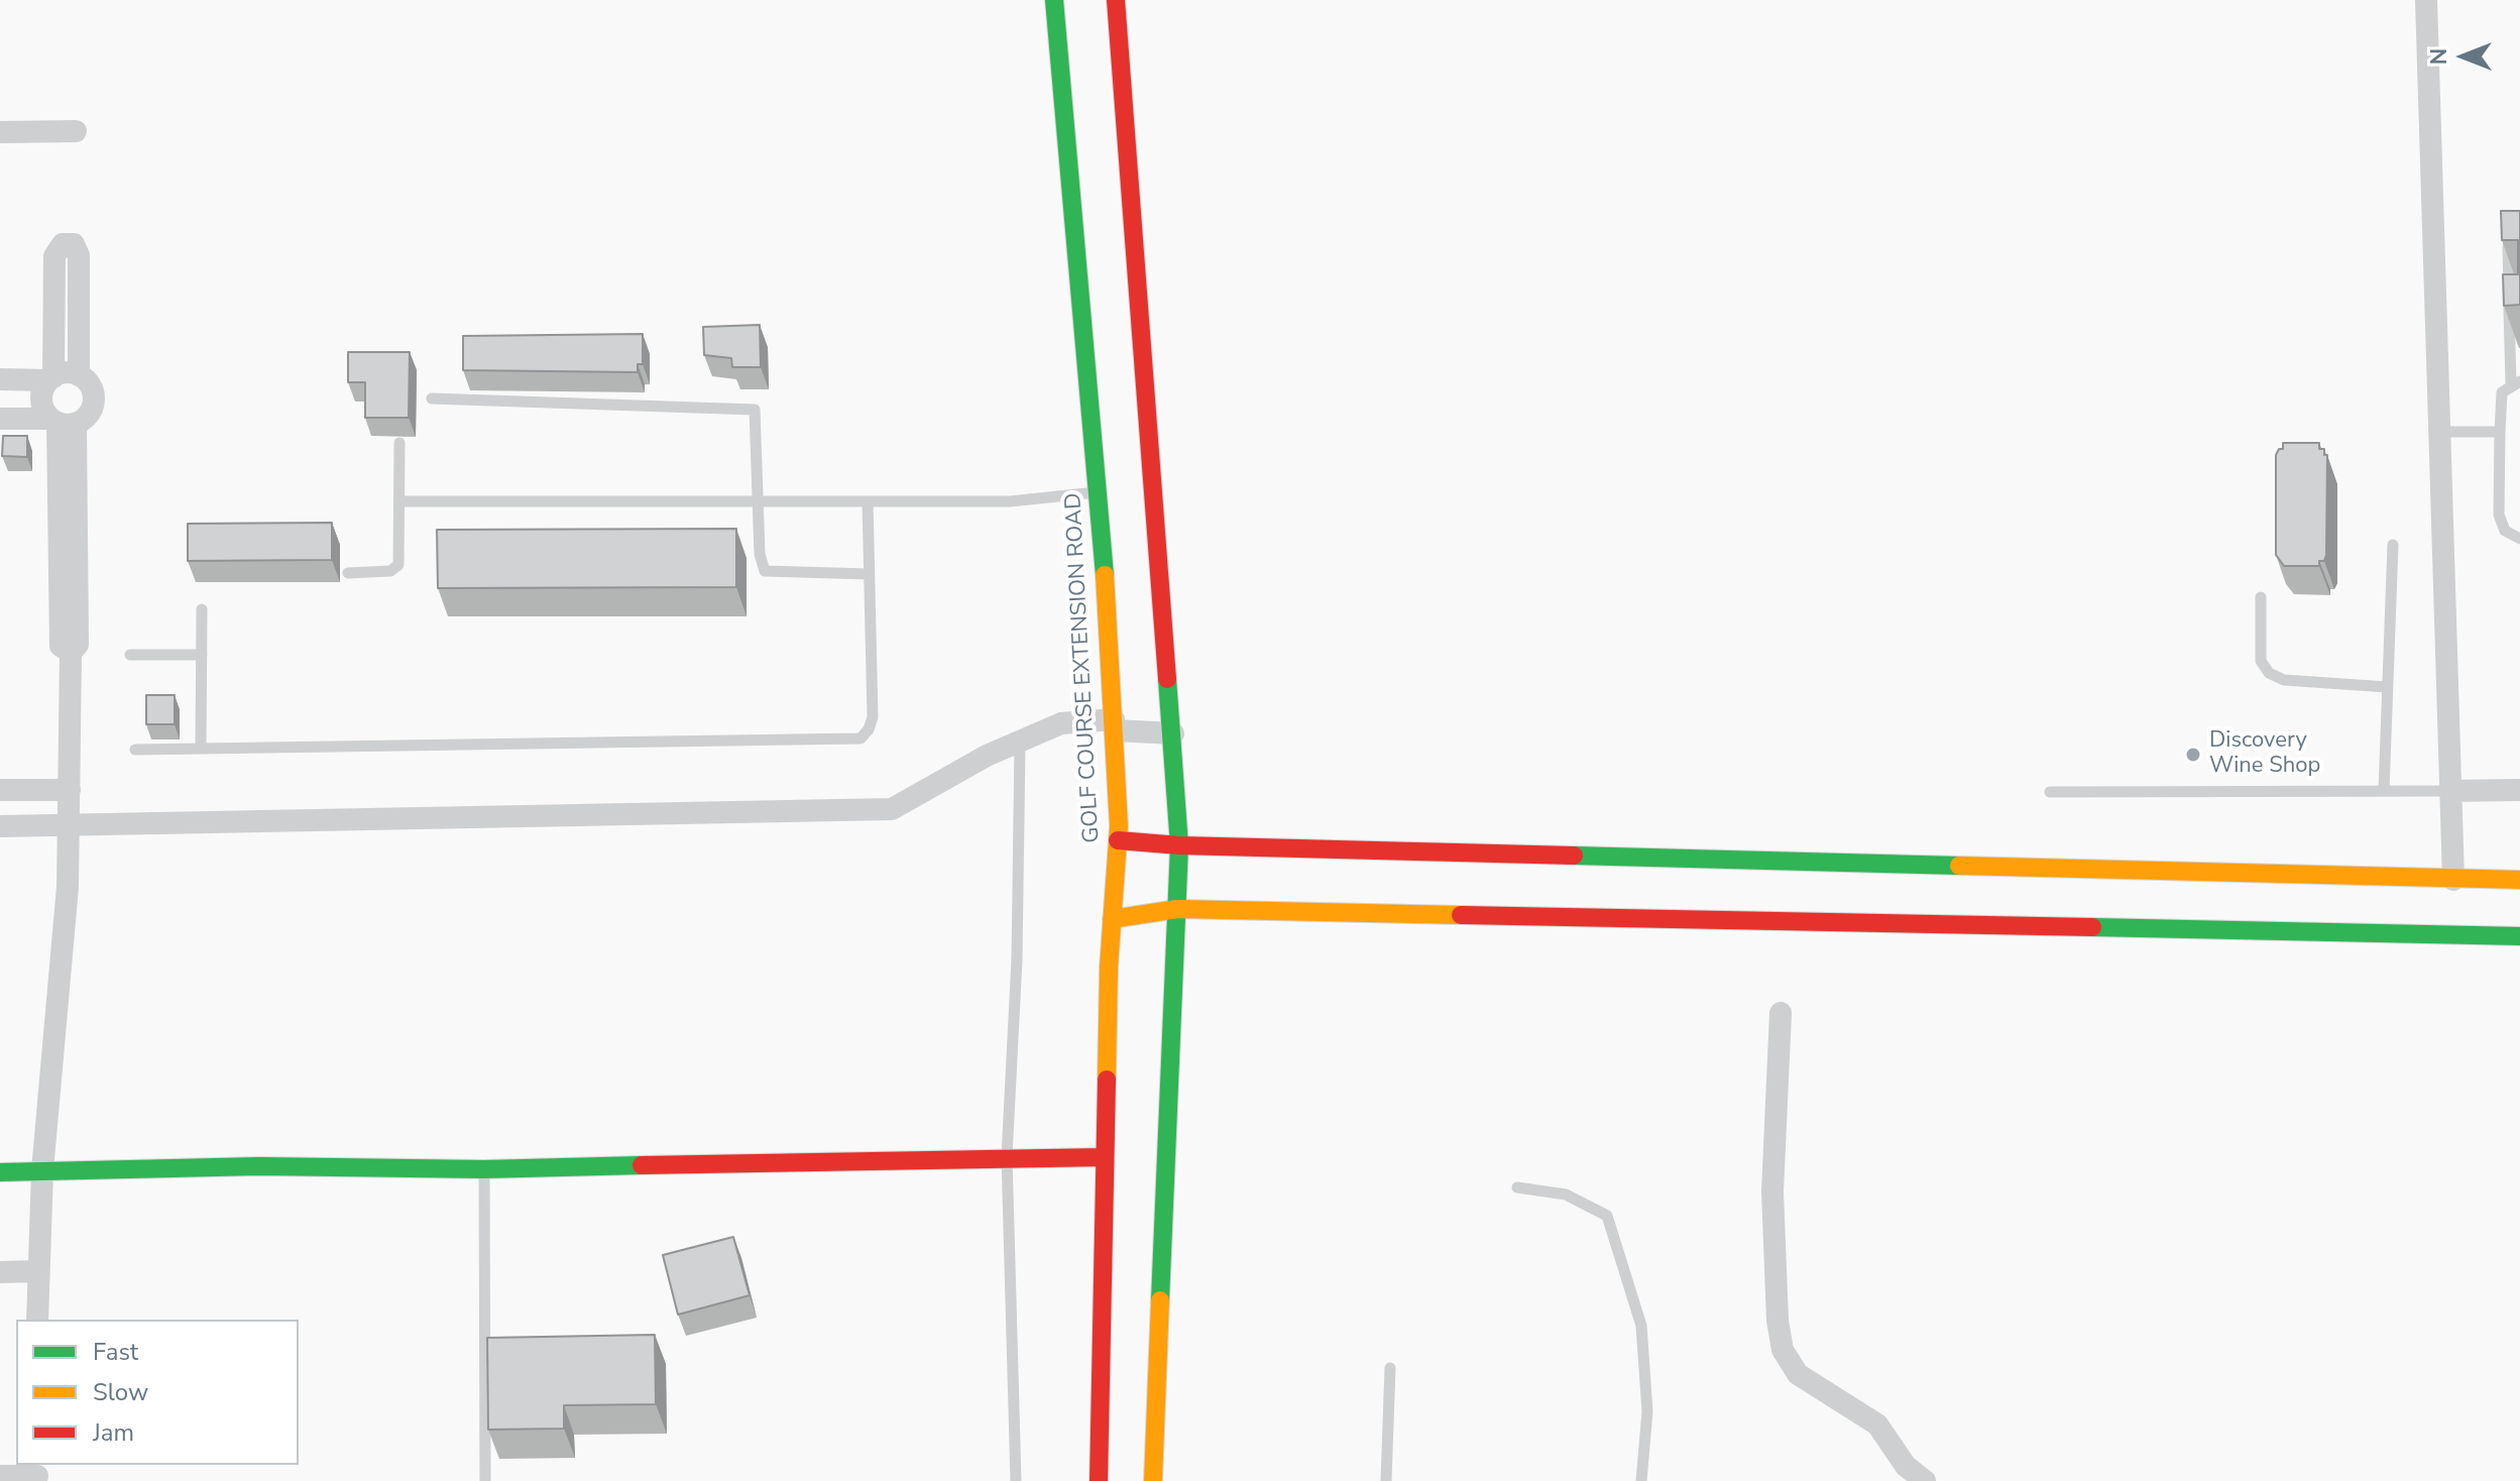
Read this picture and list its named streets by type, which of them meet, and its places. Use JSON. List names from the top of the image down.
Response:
{
  "streets": {
    "street": ["GOLF COURSE EXTENSION ROAD"]
  },
  "places": ["Discovery Wine Shop"],
  "legend": ["Fast", "Slow", "Jam"],
  "north": "left"
}
